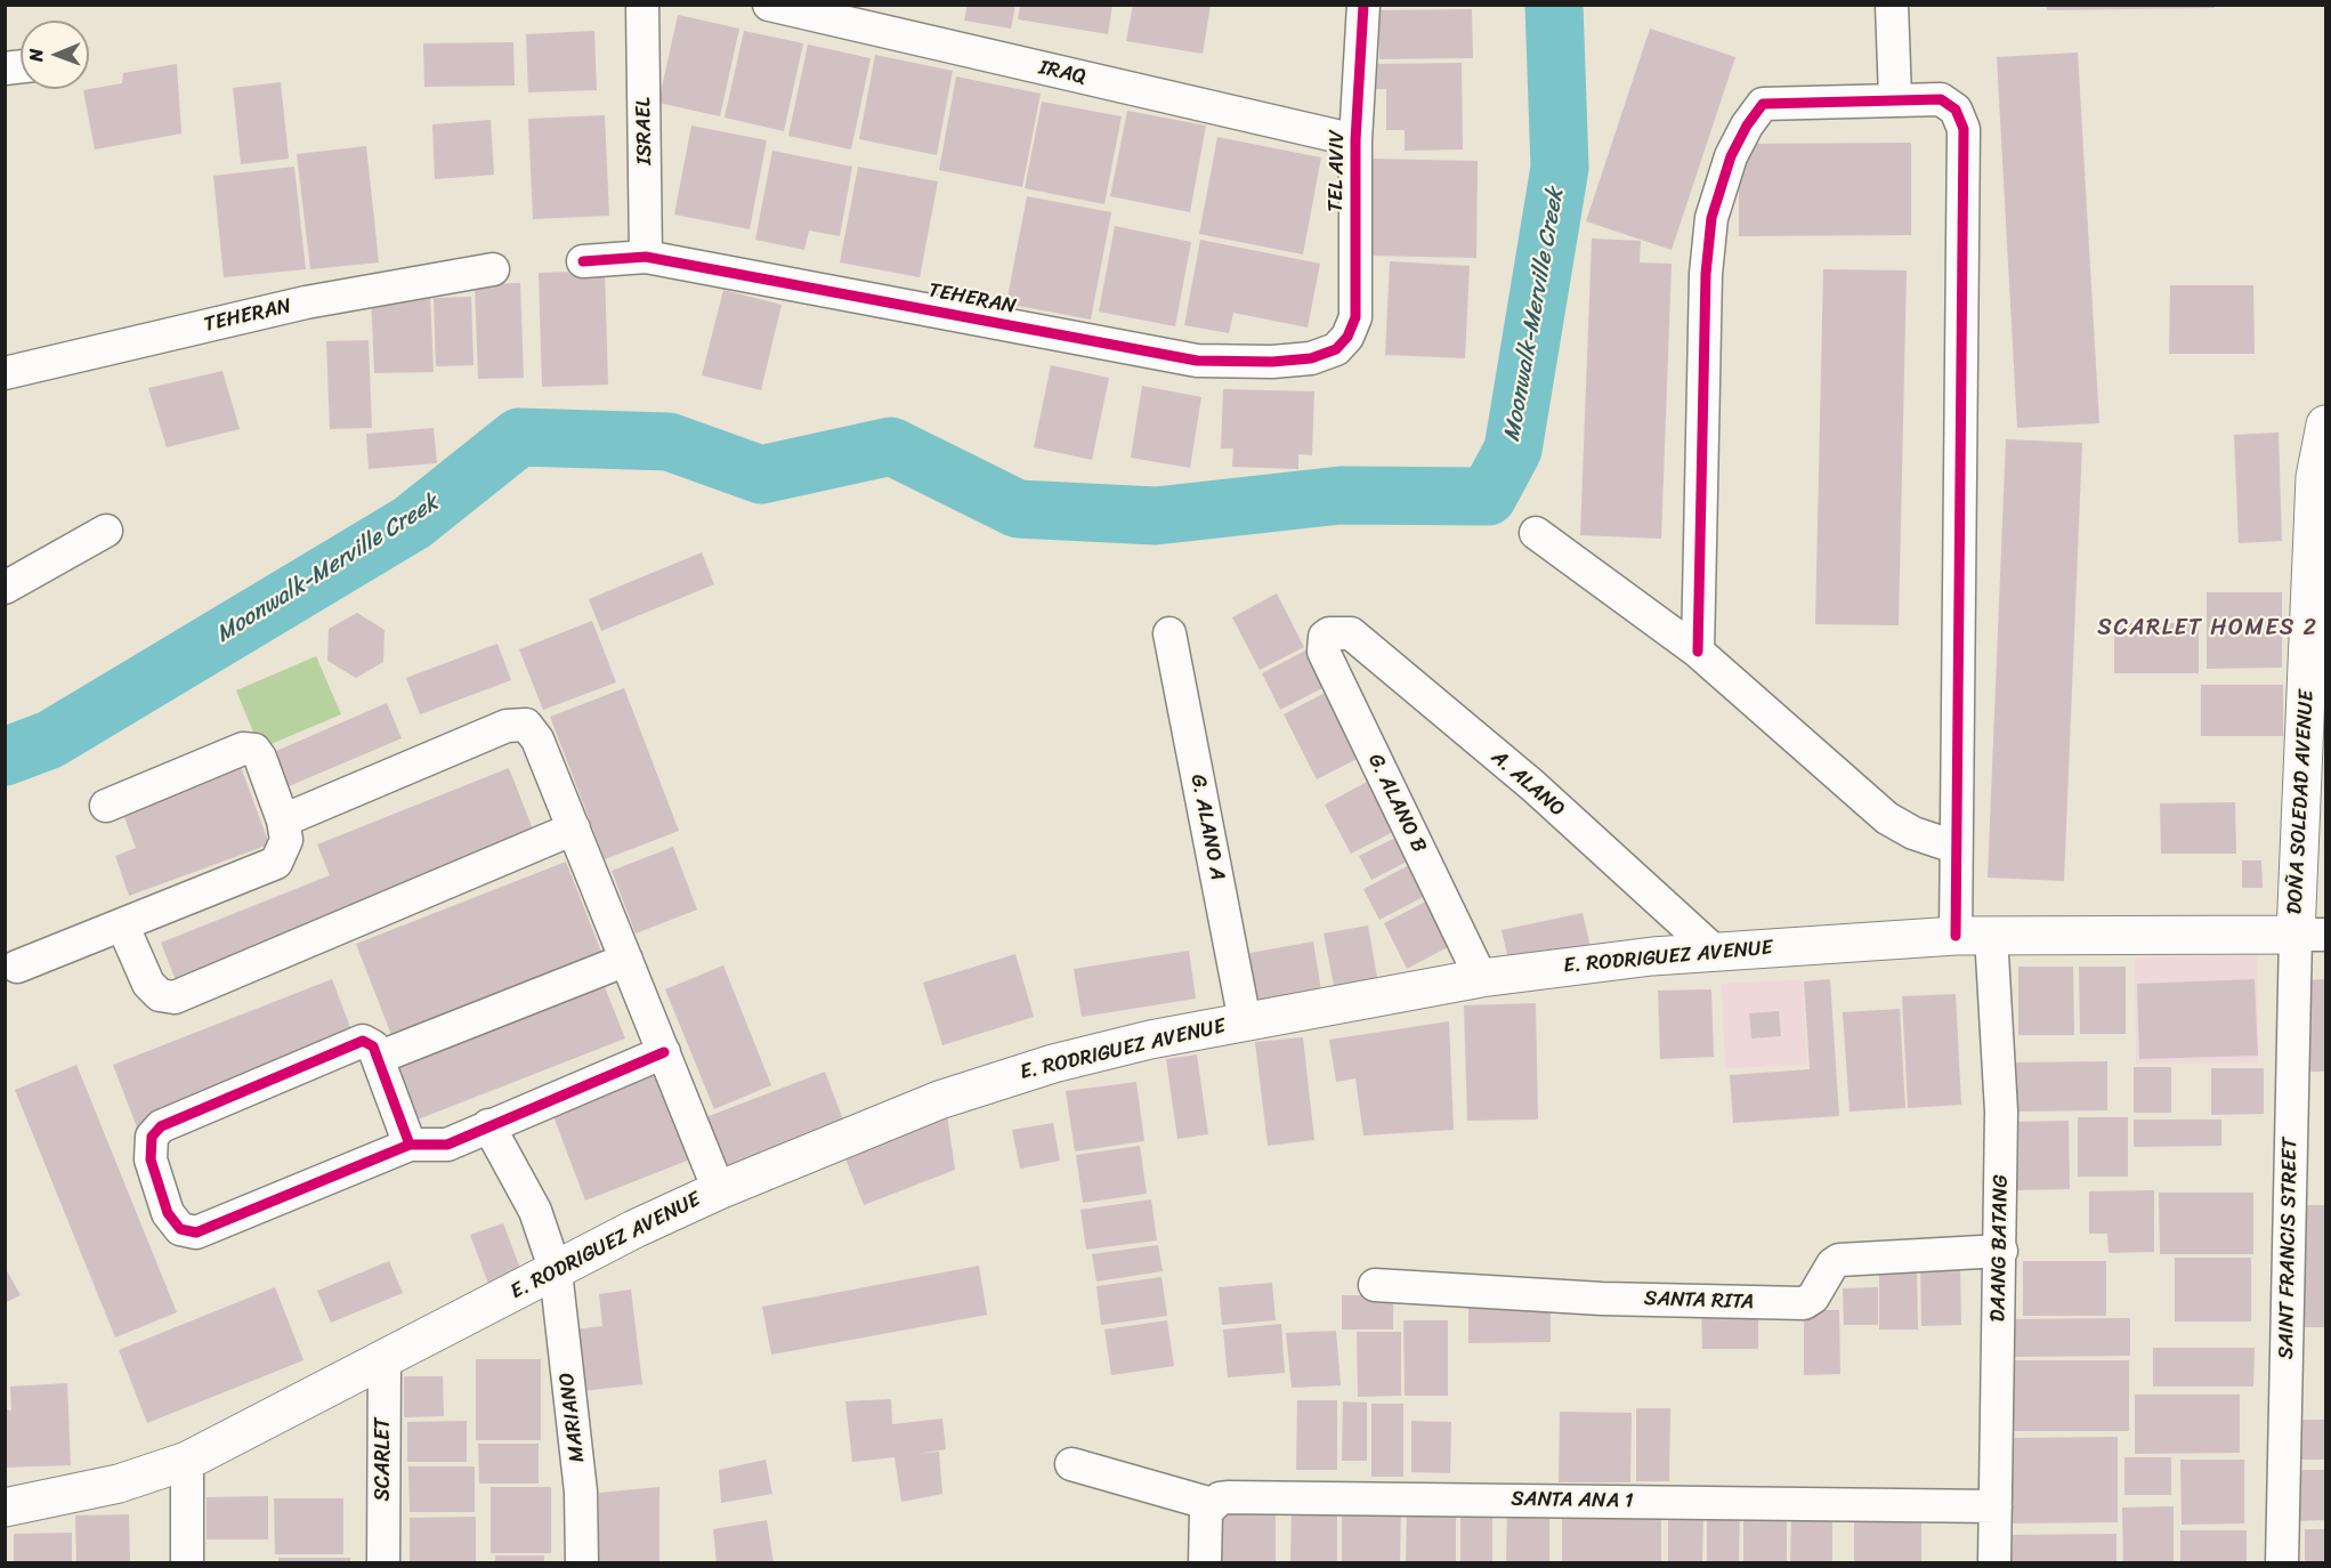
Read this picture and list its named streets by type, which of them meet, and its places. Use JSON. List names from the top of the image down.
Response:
{
  "streets": {
    "main road": ["DOÑA SOLEDAD AVENUE", "E. RODRIGUEZ AVENUE"],
    "street": [
      "IRAQ",
      "ISRAEL",
      "TEL AVIV",
      "TEHERAN",
      "A. ALANO",
      "G. ALANO B",
      "G. ALANO A",
      "DAANG BATANG",
      "SAINT FRANCIS STREET",
      "SANTA RITA",
      "MARIANO",
      "SCARLET",
      "SANTA ANA 1"
    ]
  },
  "crossings": [
    ["IRAQ", "TEL AVIV"],
    ["ISRAEL", "TEHERAN"],
    ["TEL AVIV", "TEHERAN"],
    ["A. ALANO", "G. ALANO B"],
    ["A. ALANO", "E. RODRIGUEZ AVENUE"],
    ["DOÑA SOLEDAD AVENUE", "E. RODRIGUEZ AVENUE"],
    ["DOÑA SOLEDAD AVENUE", "SAINT FRANCIS STREET"],
    ["G. ALANO B", "E. RODRIGUEZ AVENUE"],
    ["G. ALANO A", "E. RODRIGUEZ AVENUE"],
    ["E. RODRIGUEZ AVENUE", "DAANG BATANG"],
    ["E. RODRIGUEZ AVENUE", "SAINT FRANCIS STREET"],
    ["E. RODRIGUEZ AVENUE", "MARIANO"],
    ["E. RODRIGUEZ AVENUE", "SCARLET"],
    ["DAANG BATANG", "SANTA RITA"],
    ["DAANG BATANG", "SANTA ANA 1"]
  ],
  "districts": ["SCARLET HOMES 2"],
  "water": ["Moonwalk-Merville Creek"],
  "north": "left"
}
